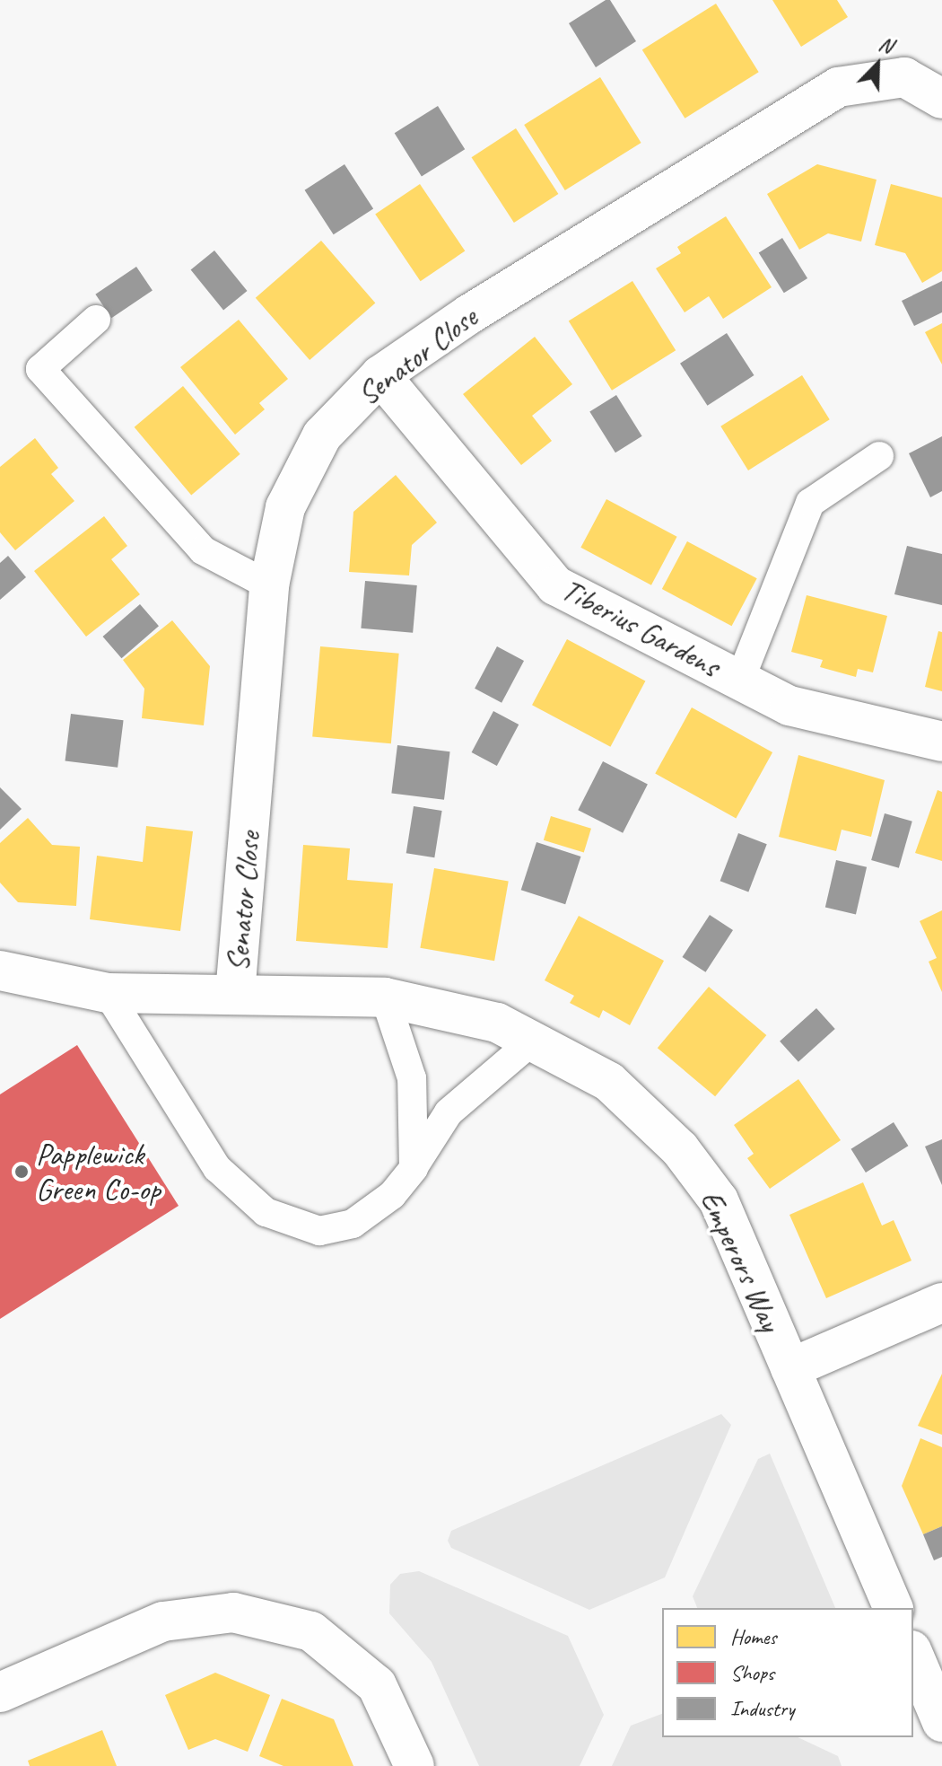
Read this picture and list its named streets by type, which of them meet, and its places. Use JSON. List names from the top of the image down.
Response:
{
  "streets": {
    "street": ["Senator Close", "Tiberius Gardens", "Emperors Way"]
  },
  "crossings": [
    ["Senator Close", "Tiberius Gardens"],
    ["Senator Close", "Emperors Way"]
  ],
  "places": ["Papplewick Green Co-op"],
  "legend": ["Homes", "Shops", "Industry"],
  "north": "top right"
}
